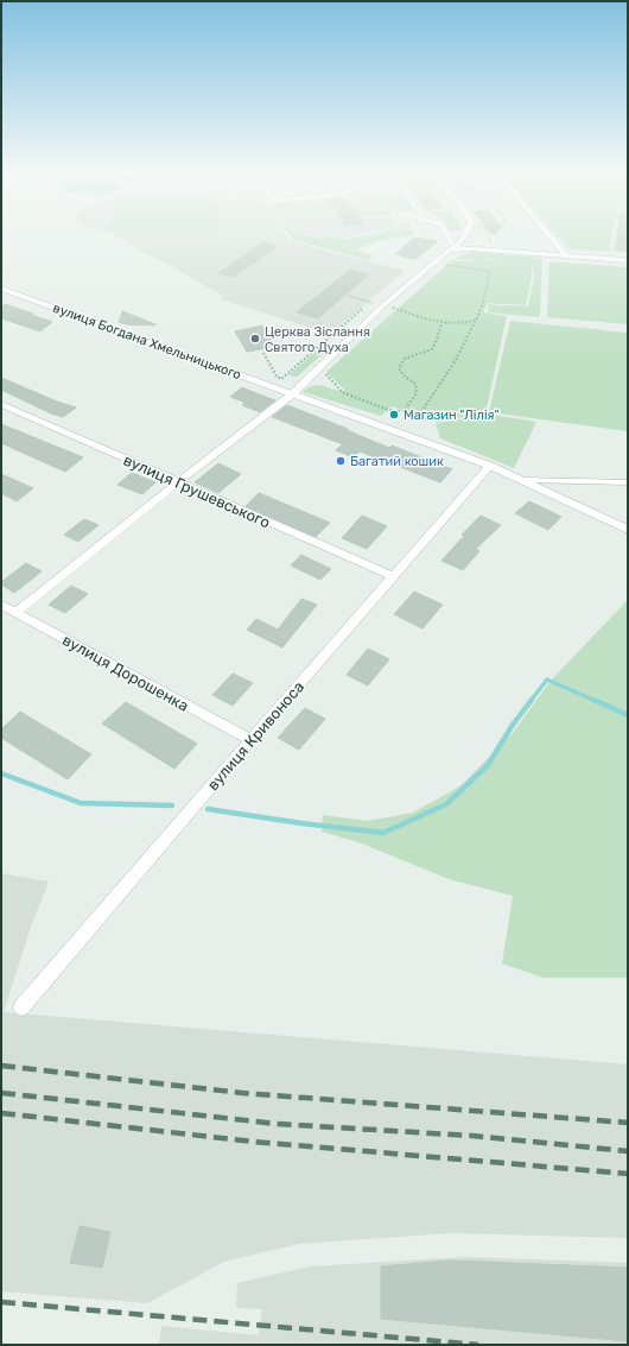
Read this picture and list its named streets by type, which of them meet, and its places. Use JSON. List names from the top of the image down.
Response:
{
  "streets": {
    "street": [
      "вулиця Богдана Хмельницького",
      "вулиця Грушевського",
      "вулиця Дорошенка",
      "вулиця Кривоноса"
    ]
  },
  "crossings": [
    ["вулиця Богдана Хмельницького", "вулиця Кривоноса"],
    ["вулиця Грушевського", "вулиця Кривоноса"],
    ["вулиця Дорошенка", "вулиця Кривоноса"]
  ],
  "places": ["Церква Зіслання Святого Духа", "Магазин \"Лілія\"", "Багатий кошик"]
}
